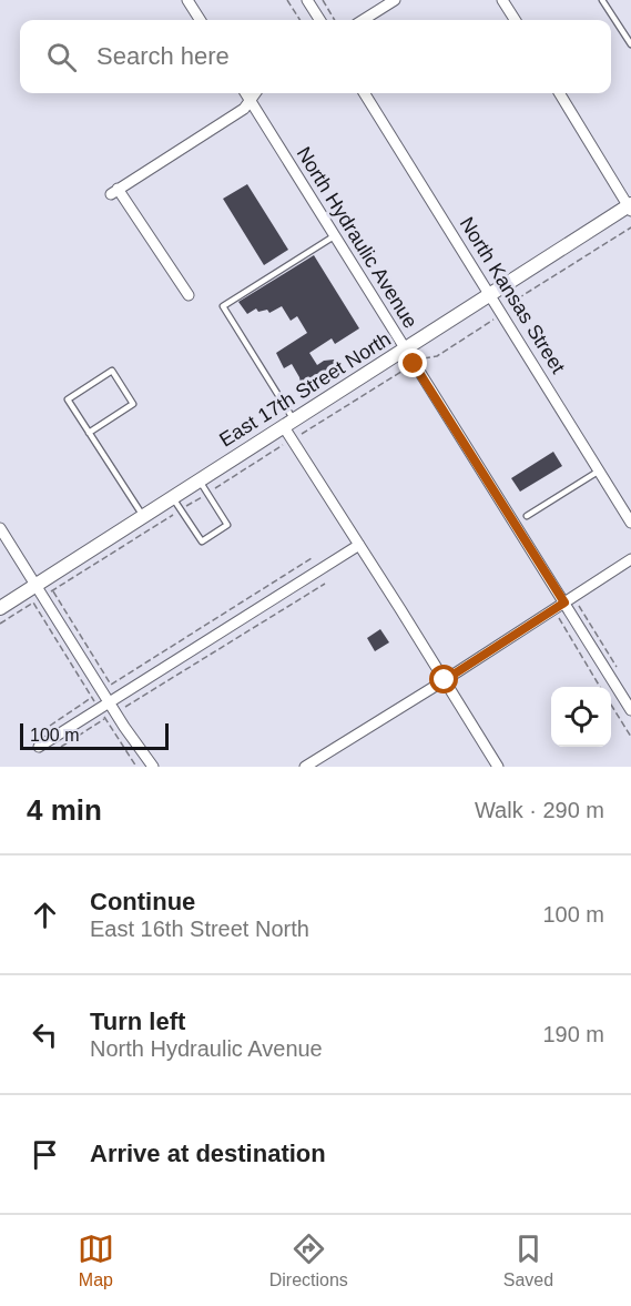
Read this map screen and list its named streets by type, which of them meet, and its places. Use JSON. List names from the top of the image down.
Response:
{
  "streets": {
    "street": ["North Hydraulic Avenue", "North Kansas Street", "East 17th Street North"]
  },
  "crossings": [
    ["North Hydraulic Avenue", "East 17th Street North"],
    ["North Kansas Street", "East 17th Street North"]
  ],
  "scale_bar": "100 m",
  "page": {
    "search": "Search here",
    "scale": "100 m",
    "heading": ["4 min", "Walk · 290 m"],
    "list": [
      ["Continue", "East 16th Street North", "100 m"],
      ["Turn left", "North Hydraulic Avenue", "190 m"],
      "Arrive at destination"
    ],
    "nav": ["Map", "Directions", "Saved"]
  }
}
